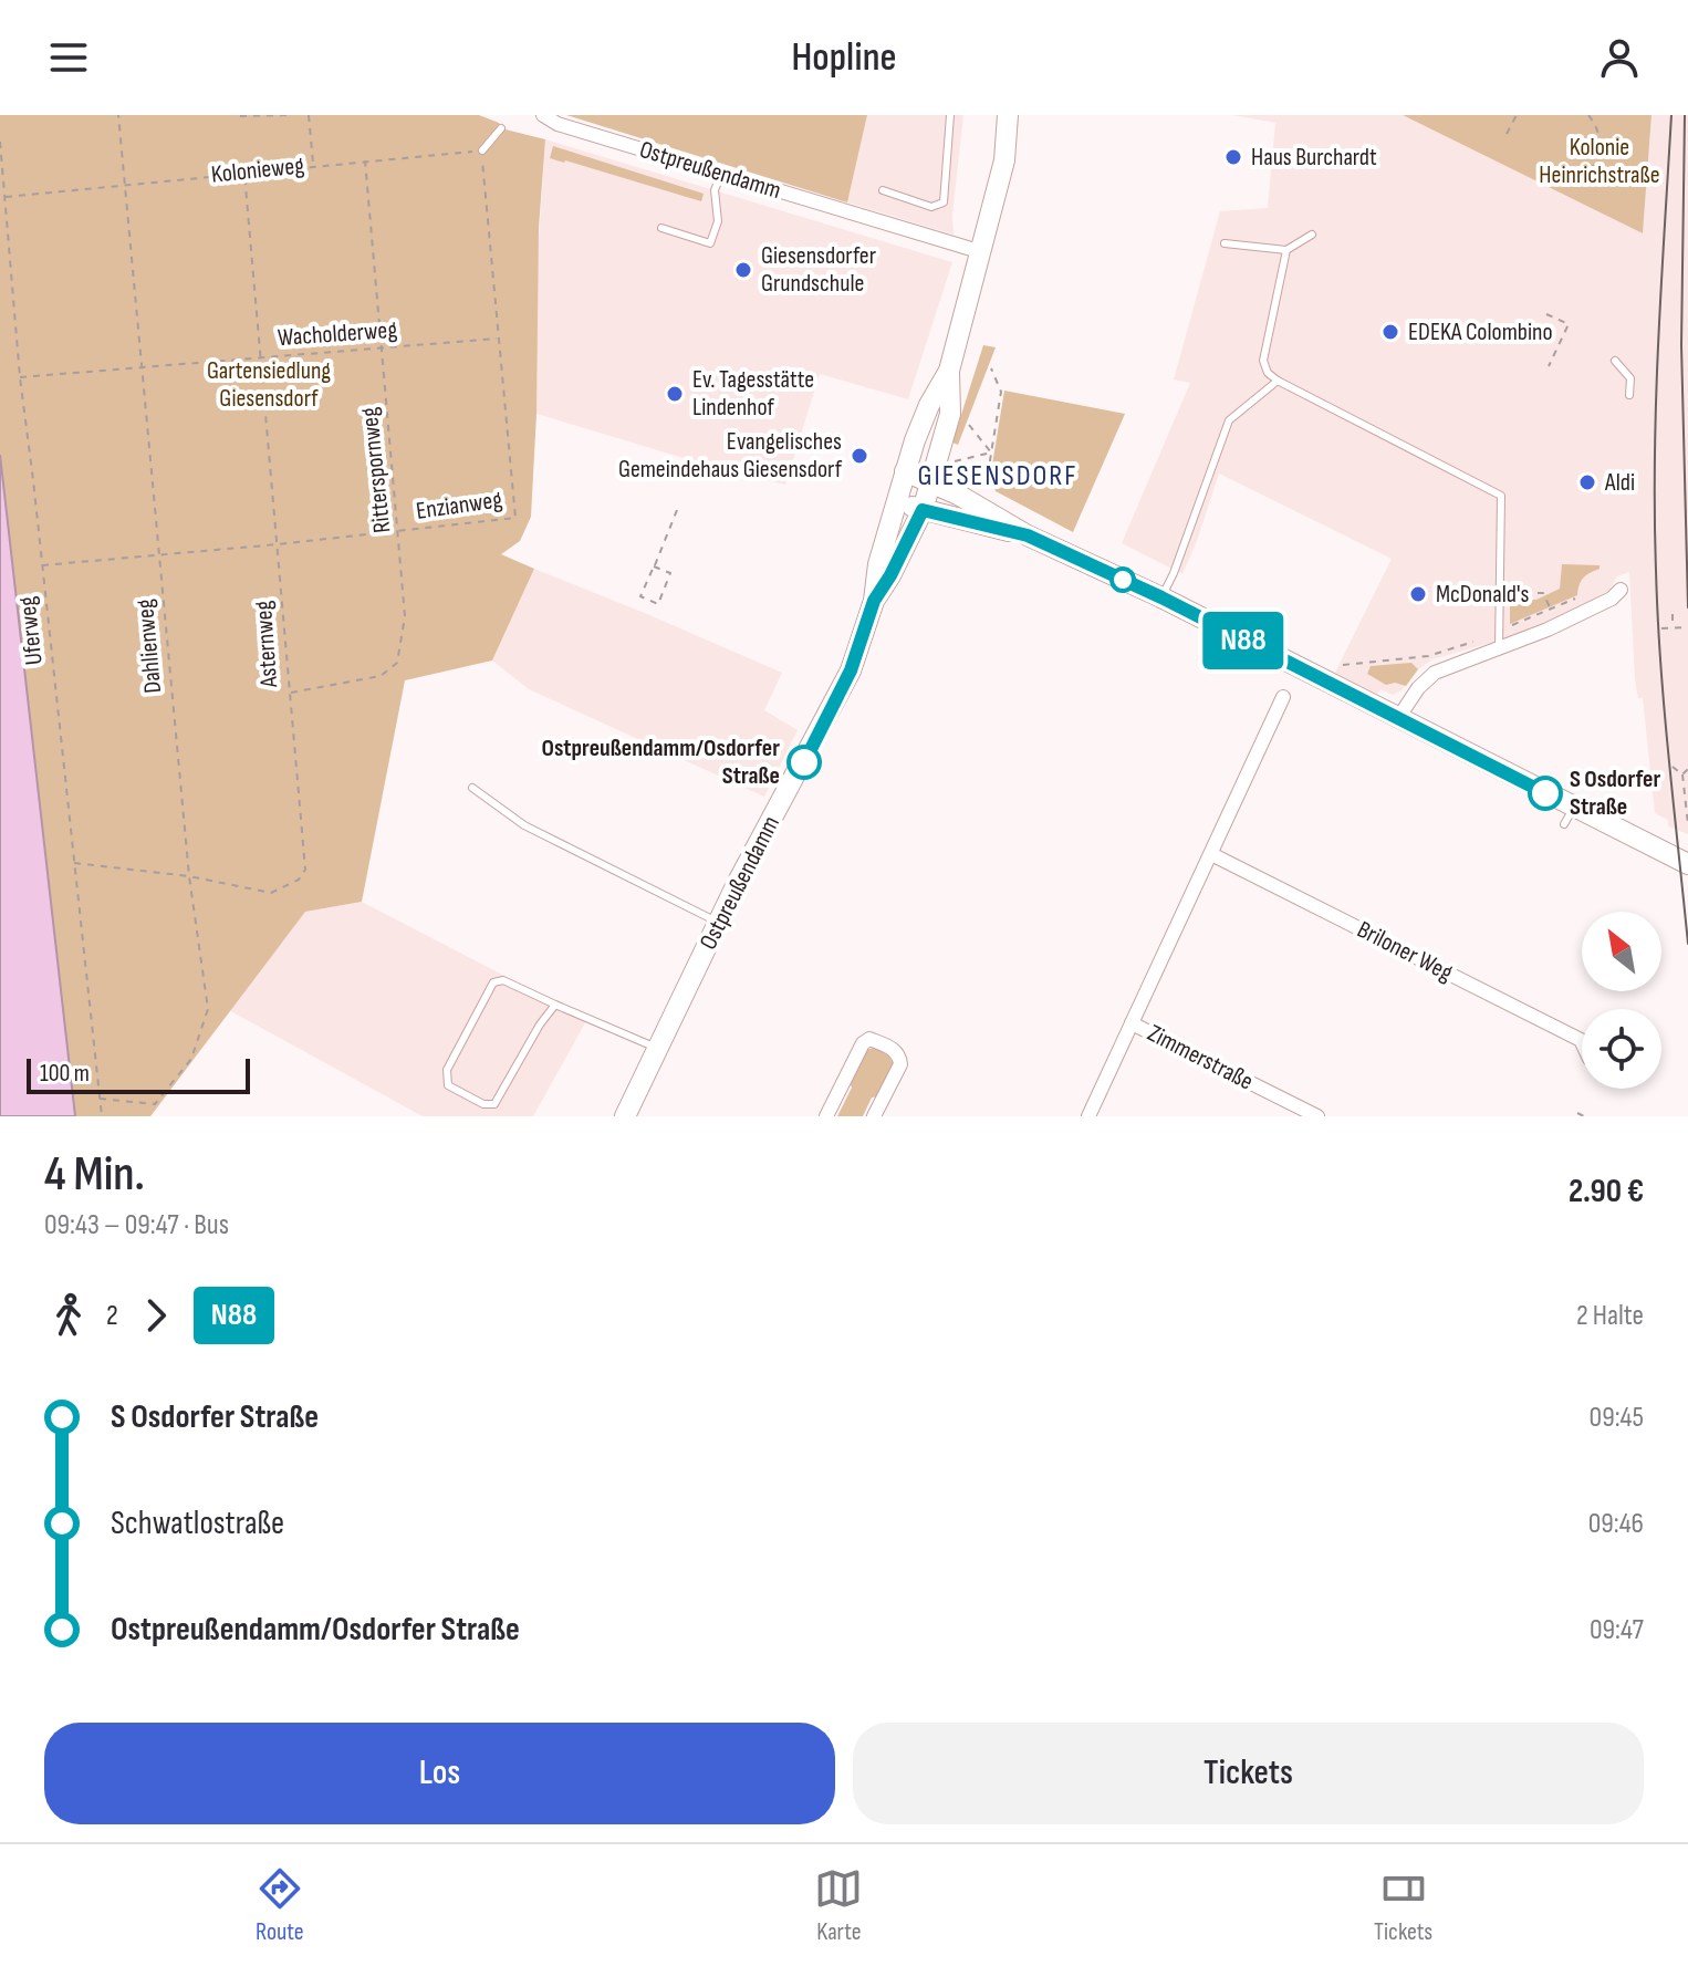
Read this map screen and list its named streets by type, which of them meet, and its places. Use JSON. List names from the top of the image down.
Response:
{
  "streets": {
    "main road": ["Ostpreußendamm"],
    "street": ["Briloner Weg", "Zimmerstraße"],
    "path": [
      "Kolonieweg",
      "Wacholderweg",
      "Ritterspornweg",
      "Enzianweg",
      "Uferweg",
      "Asternweg",
      "Dahlienweg"
    ]
  },
  "crossings": [
    ["Kolonieweg", "Ritterspornweg"],
    ["Kolonieweg", "Enzianweg"],
    ["Kolonieweg", "Uferweg"],
    ["Kolonieweg", "Asternweg"],
    ["Kolonieweg", "Dahlienweg"],
    ["Wacholderweg", "Ritterspornweg"],
    ["Wacholderweg", "Enzianweg"],
    ["Wacholderweg", "Uferweg"],
    ["Wacholderweg", "Asternweg"],
    ["Wacholderweg", "Dahlienweg"],
    ["Ritterspornweg", "Enzianweg"],
    ["Ritterspornweg", "Asternweg"],
    ["Enzianweg", "Uferweg"],
    ["Enzianweg", "Asternweg"],
    ["Enzianweg", "Dahlienweg"],
    ["Uferweg", "Asternweg"],
    ["Uferweg", "Dahlienweg"],
    ["Asternweg", "Dahlienweg"]
  ],
  "districts": ["GIESENSDORF"],
  "parks": ["Kolonie Heinrichstraße", "Gartensiedlung Giesensdorf"],
  "places": [
    "Haus Burchardt",
    "Giesensdorfer Grundschule",
    "EDEKA Colombino",
    "Ev. Tagesstätte Lindenhof",
    "Evangelisches Gemeindehaus Giesensdorf",
    "Aldi",
    "McDonald's",
    "Ostpreußendamm/Osdorfer Straße",
    "S Osdorfer Straße"
  ],
  "lines": ["bus line N88"],
  "scale_bar": "100 m",
  "north": "top left",
  "page": {
    "header": "Hopline",
    "on_map": "N88",
    "scale": "100 m",
    "heading": ["4 Min.", "09:43 – 09:47 · Bus", "2.90 €"],
    "legs": ["2", "N88", "2 Halte"],
    "list": [
      {
        "name": "S Osdorfer Straße",
        "value": "09:45"
      },
      {
        "name": "Schwatlostraße",
        "value": "09:46"
      },
      {
        "name": "Ostpreußendamm/Osdorfer Straße",
        "value": "09:47"
      }
    ],
    "buttons": ["Los", "Tickets"],
    "tabs": ["Route", "Karte", "Tickets"]
  }
}
